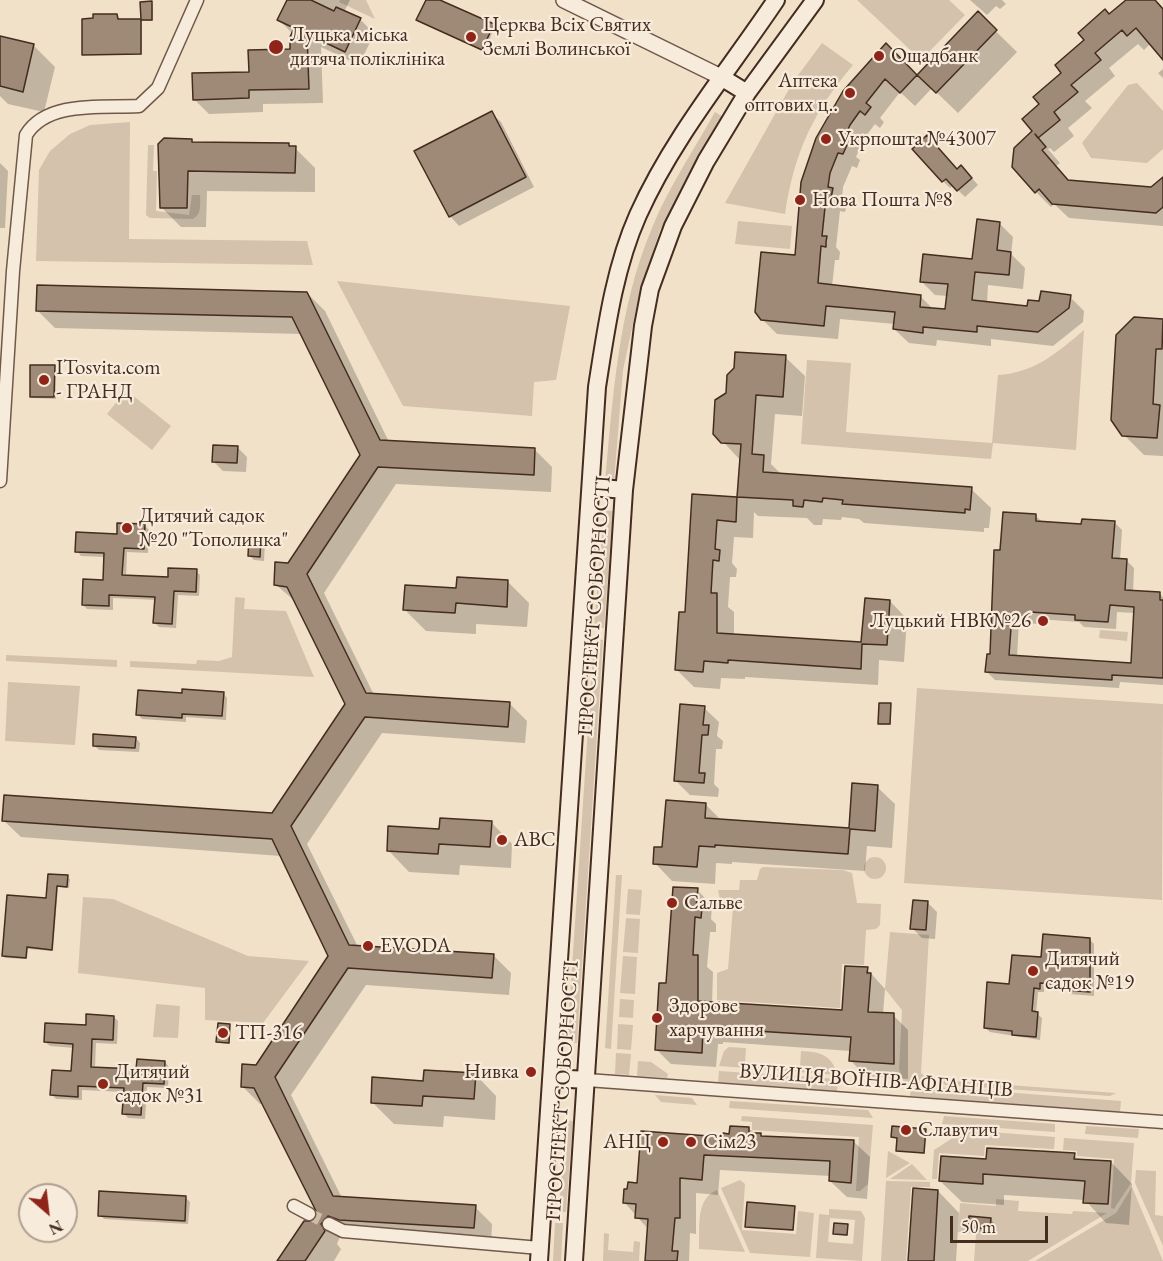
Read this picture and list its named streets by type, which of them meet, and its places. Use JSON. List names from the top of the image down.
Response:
{
  "streets": {
    "main road": ["ПРОСПЕКТ СОБОРНОСТІ"],
    "street": ["ВУЛИЦЯ ВОЇНІВ-АФГАНЦІВ"]
  },
  "crossings": [
    ["ПРОСПЕКТ СОБОРНОСТІ", "ВУЛИЦЯ ВОЇНІВ-АФГАНЦІВ"]
  ],
  "places": [
    "Церква Всіх Святих Землі Волинської",
    "Луцька міська дитяча поліклініка",
    "Ощадбанк",
    "Аптека оптових ц‥",
    "Укрпошта №43007",
    "Нова Пошта №8",
    "ITosvita.com - ГРАНД",
    "Дитячий садок №20 \"Тополинка\"",
    "Луцький НВК№26",
    "АВС",
    "Сальве",
    "EVODA",
    "Дитячий садок №19",
    "Здорове харчування",
    "ТП-316",
    "Нивка",
    "Дитячий садок №31",
    "Славутич",
    "АНЦ",
    "Сім23"
  ],
  "scale_bar": "50 m",
  "north": "bottom right"
}
